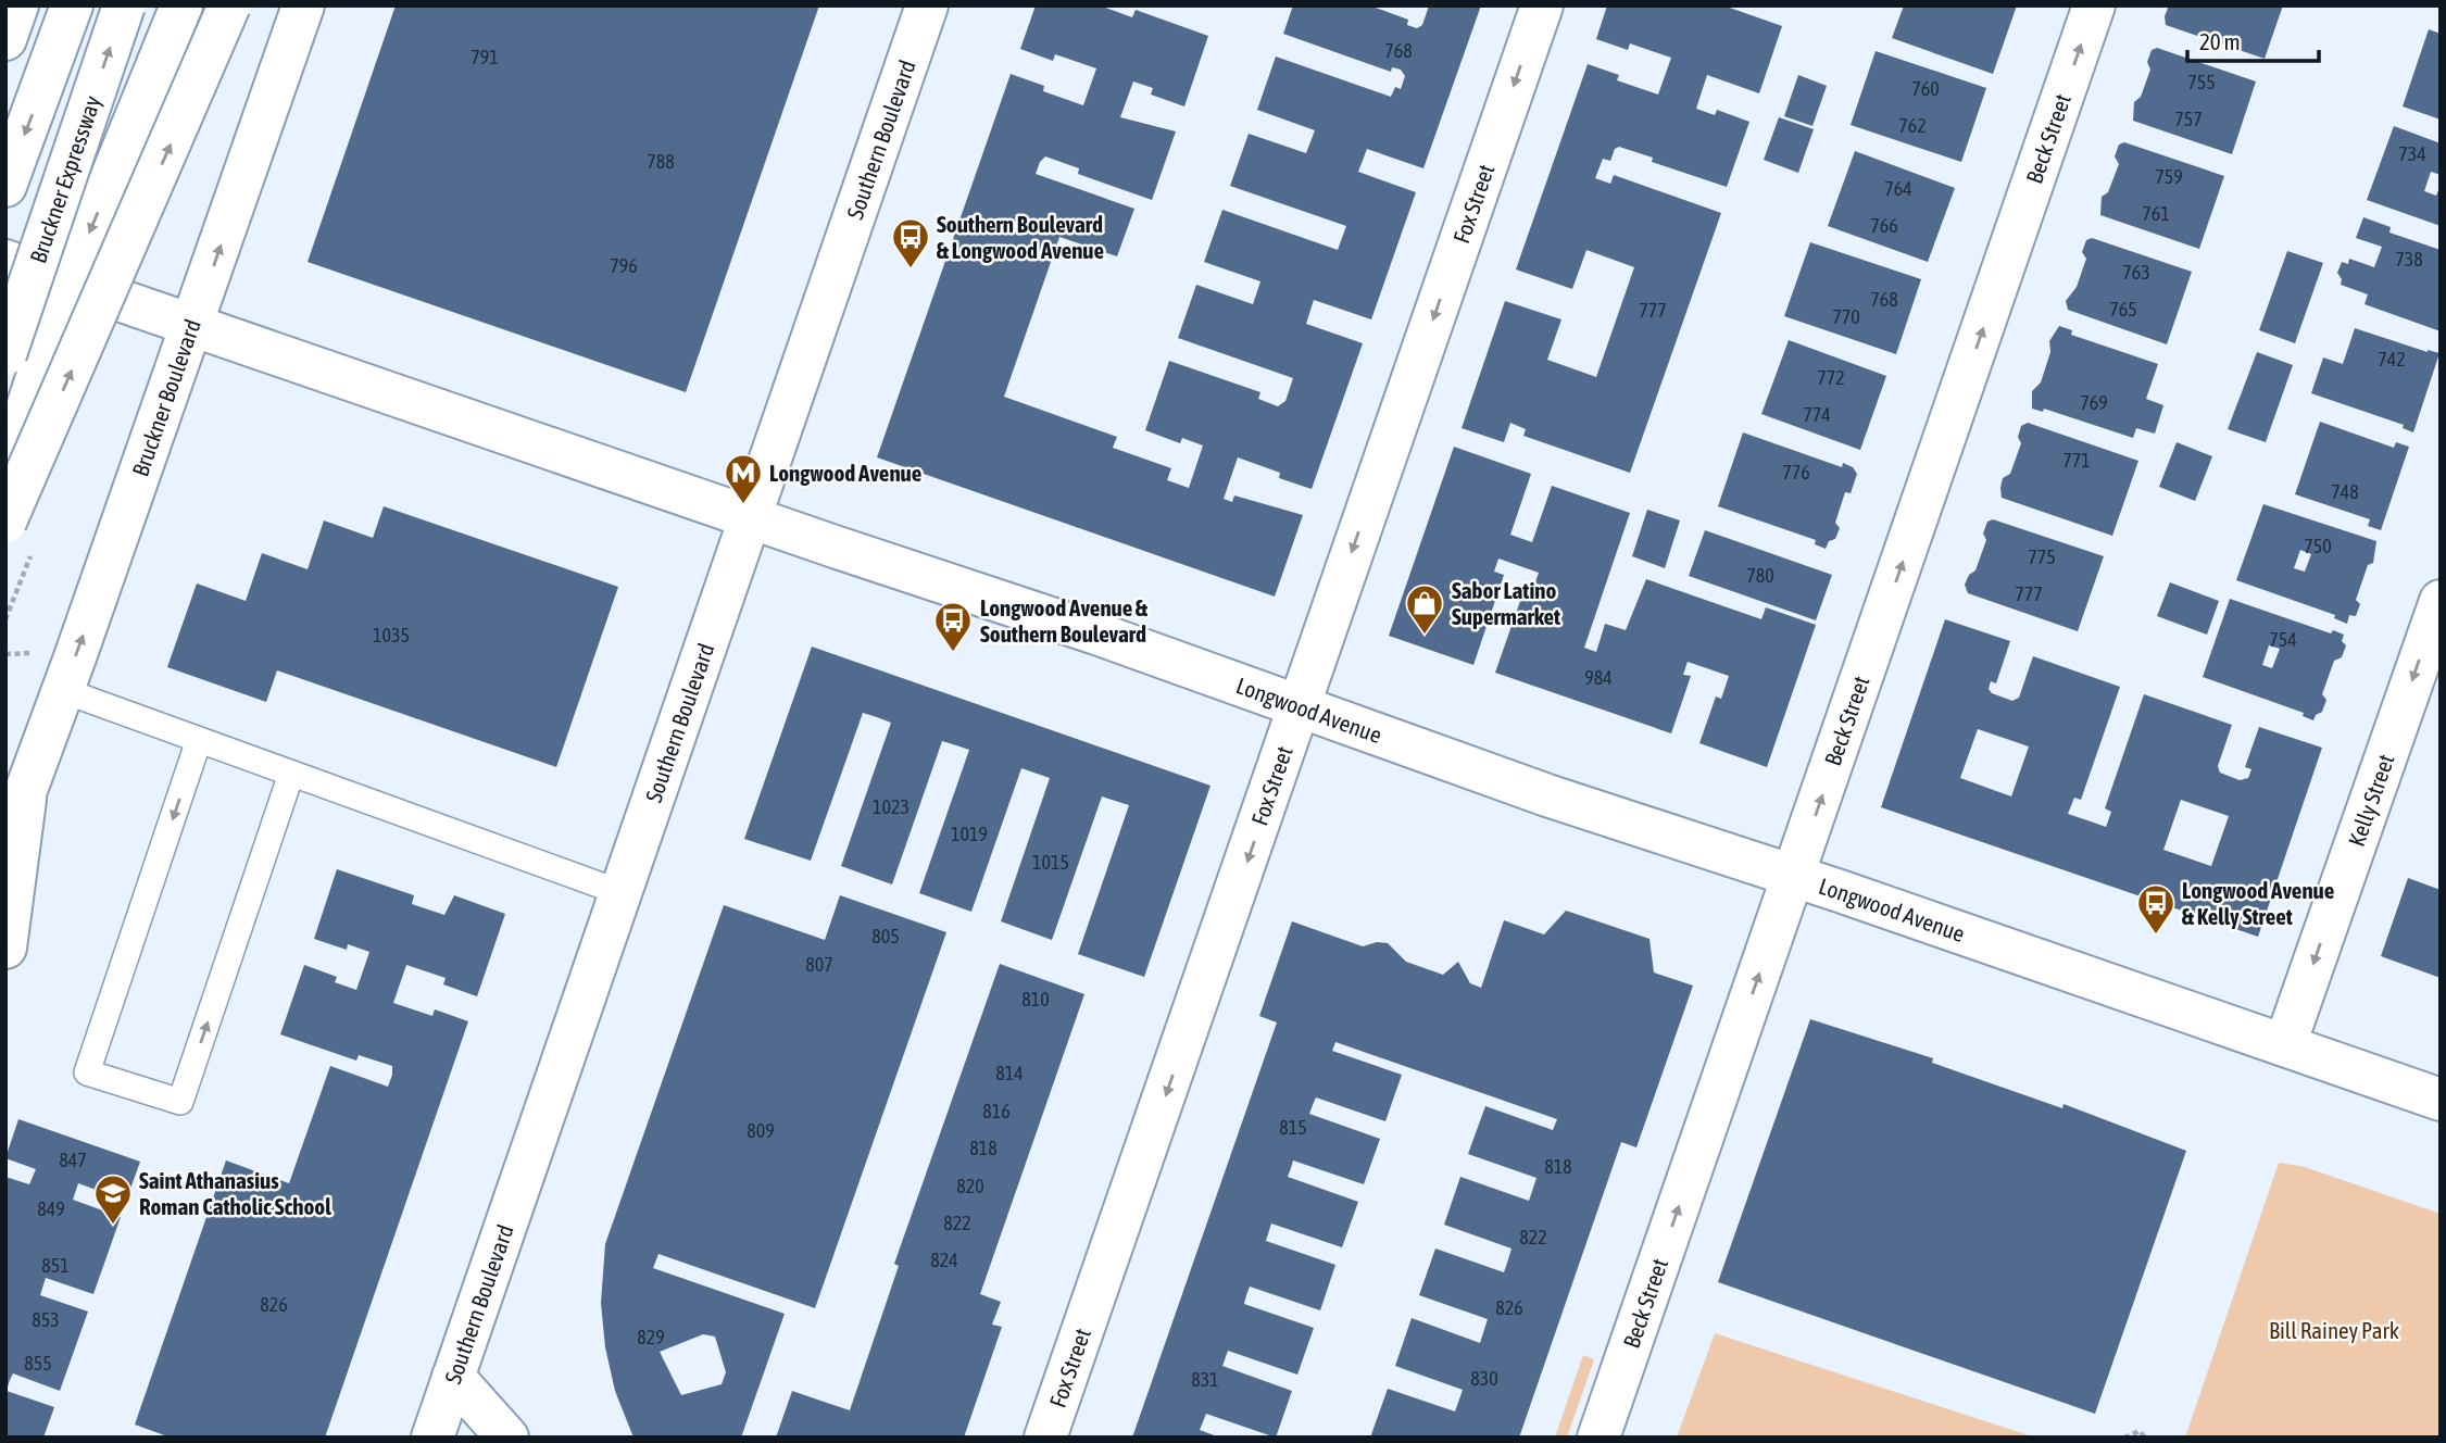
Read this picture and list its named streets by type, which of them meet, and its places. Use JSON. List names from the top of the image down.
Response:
{
  "streets": {
    "main road": [
      "Southern Boulevard",
      "Beck Street",
      "Bruckner Expressway",
      "Fox Street",
      "Bruckner Boulevard",
      "Longwood Avenue",
      "Kelly Street"
    ]
  },
  "crossings": [
    ["Southern Boulevard", "Longwood Avenue"],
    ["Beck Street", "Longwood Avenue"],
    ["Fox Street", "Longwood Avenue"],
    ["Bruckner Boulevard", "Longwood Avenue"],
    ["Longwood Avenue", "Kelly Street"]
  ],
  "one_way": ["Beck Street", "Fox Street", "Kelly Street"],
  "parks": ["Bill Rainey Park"],
  "places": {
    "bus stop": ["Southern Boulevard & Longwood Avenue", "Longwood Avenue & Southern Boulevard", "Longwood Avenue & Kelly Street"],
    "metro station": ["Longwood Avenue"],
    "shop": ["Sabor Latino Supermarket"],
    "school or university": ["Saint Athanasius Roman Catholic School"]
  },
  "house_numbers": [
    "768",
    "791",
    "755",
    "760",
    "757",
    "762",
    "734",
    "788",
    "759",
    "764",
    "761",
    "766",
    "738",
    "796",
    "763",
    "768",
    "765",
    "777",
    "770",
    "742",
    "772",
    "769",
    "774",
    "771",
    "776",
    "748",
    "750",
    "775",
    "780",
    "777",
    "1035",
    "754",
    "984",
    "1023",
    "1019",
    "1015",
    "805",
    "807",
    "810",
    "814",
    "816",
    "815",
    "809",
    "818",
    "847",
    "818",
    "820",
    "849",
    "822",
    "822",
    "824",
    "851",
    "826",
    "826",
    "853",
    "829",
    "855",
    "830",
    "831"
  ],
  "scale_bar": "20 m"
}
